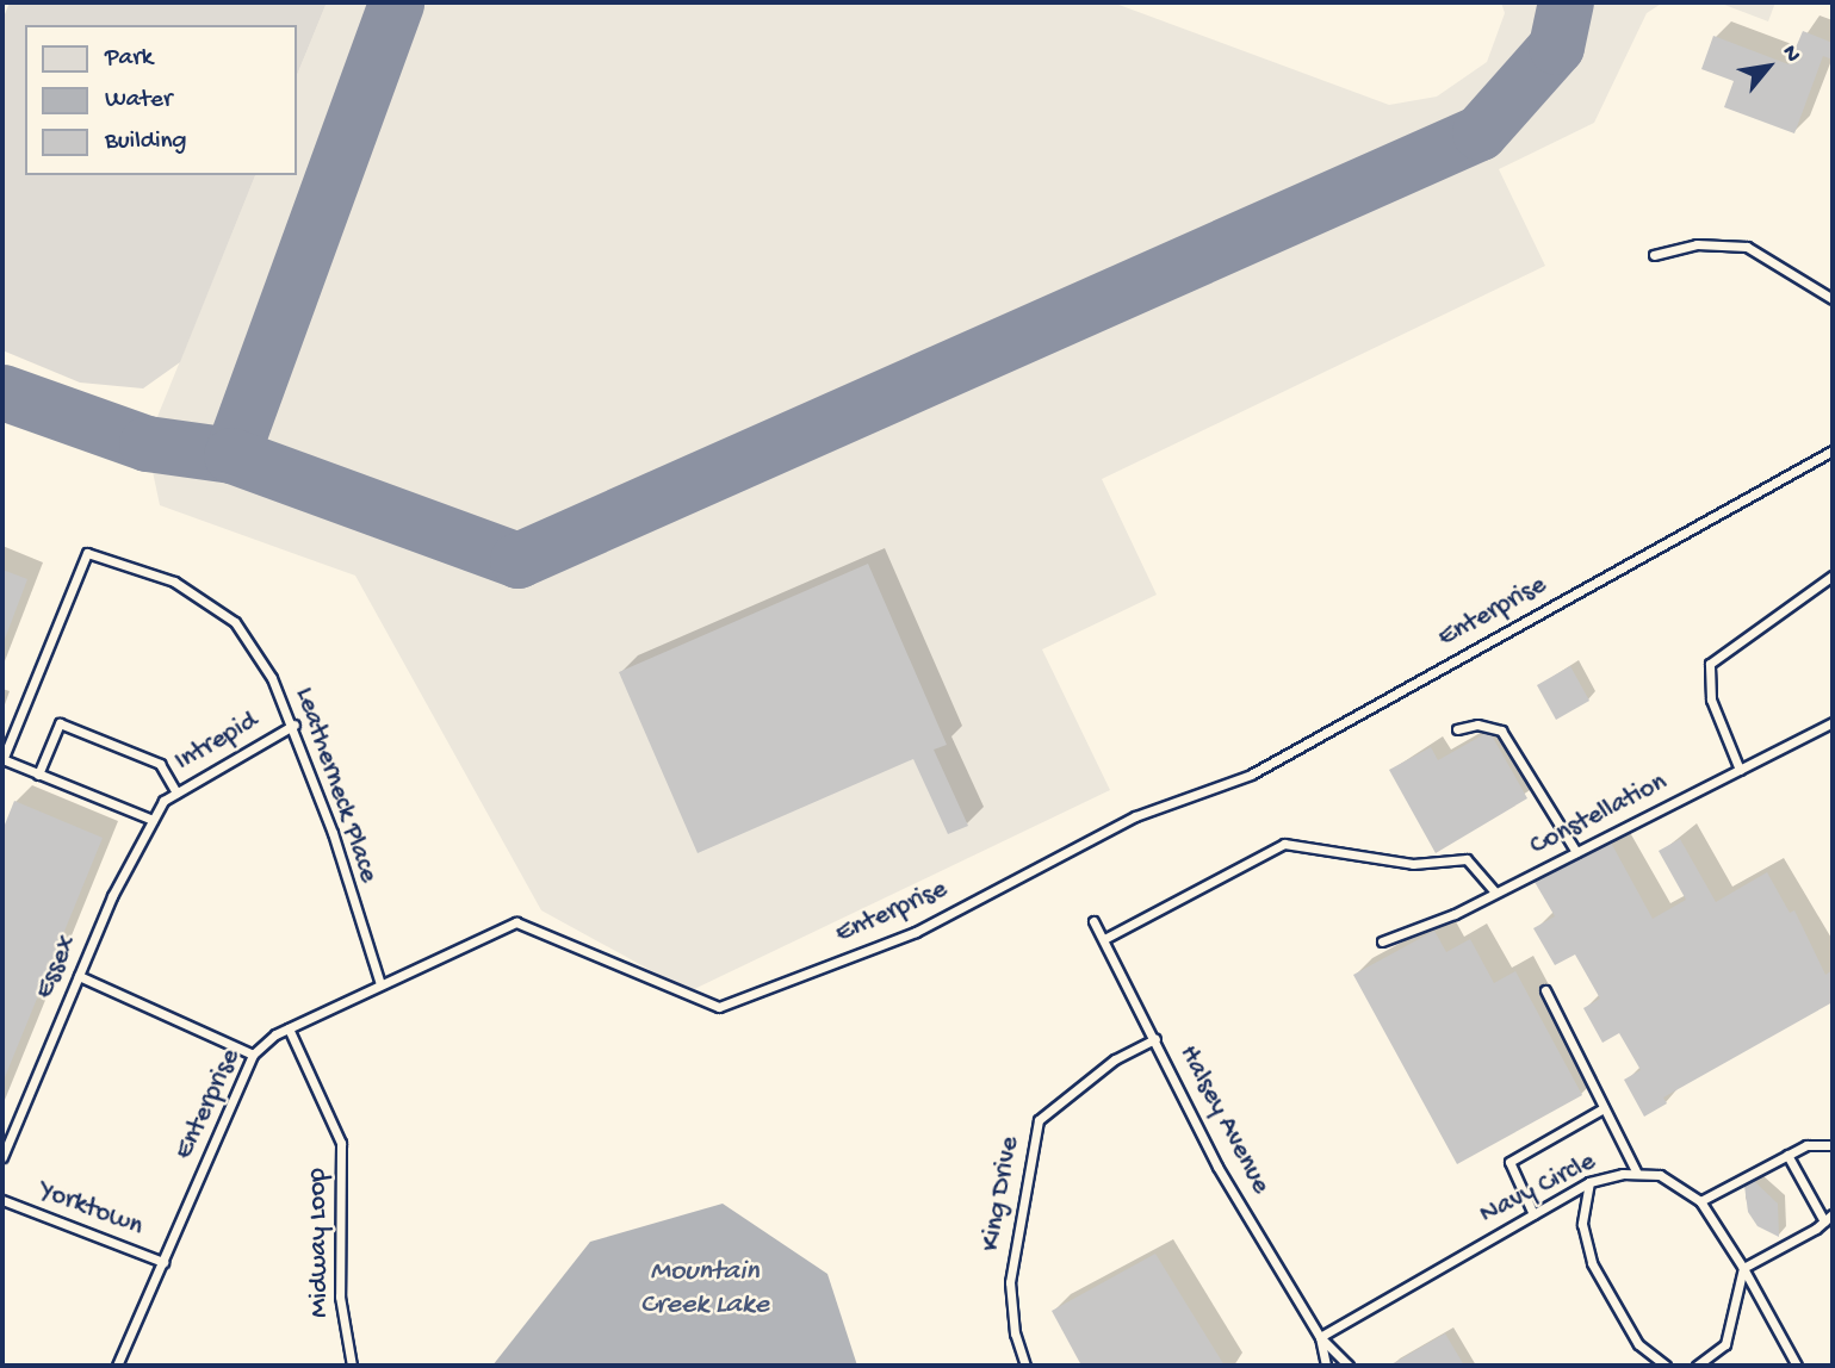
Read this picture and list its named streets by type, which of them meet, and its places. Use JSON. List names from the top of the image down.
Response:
{
  "streets": {
    "lane": [
      "Enterprise",
      "Intrepid",
      "Leatherneck Place",
      "Constellation",
      "Essex",
      "Halsey Avenue",
      "Navy Circle",
      "King Drive",
      "Yorktown",
      "Midway Loop"
    ]
  },
  "crossings": [
    ["Enterprise", "Leatherneck Place"],
    ["Enterprise", "Yorktown"],
    ["Enterprise", "Midway Loop"],
    ["Intrepid", "Leatherneck Place"],
    ["Intrepid", "Essex"],
    ["Halsey Avenue", "Navy Circle"],
    ["Halsey Avenue", "King Drive"]
  ],
  "water": ["Mountain Creek Lake"],
  "legend": ["Park", "Water", "Building"],
  "north": "top right"
}
